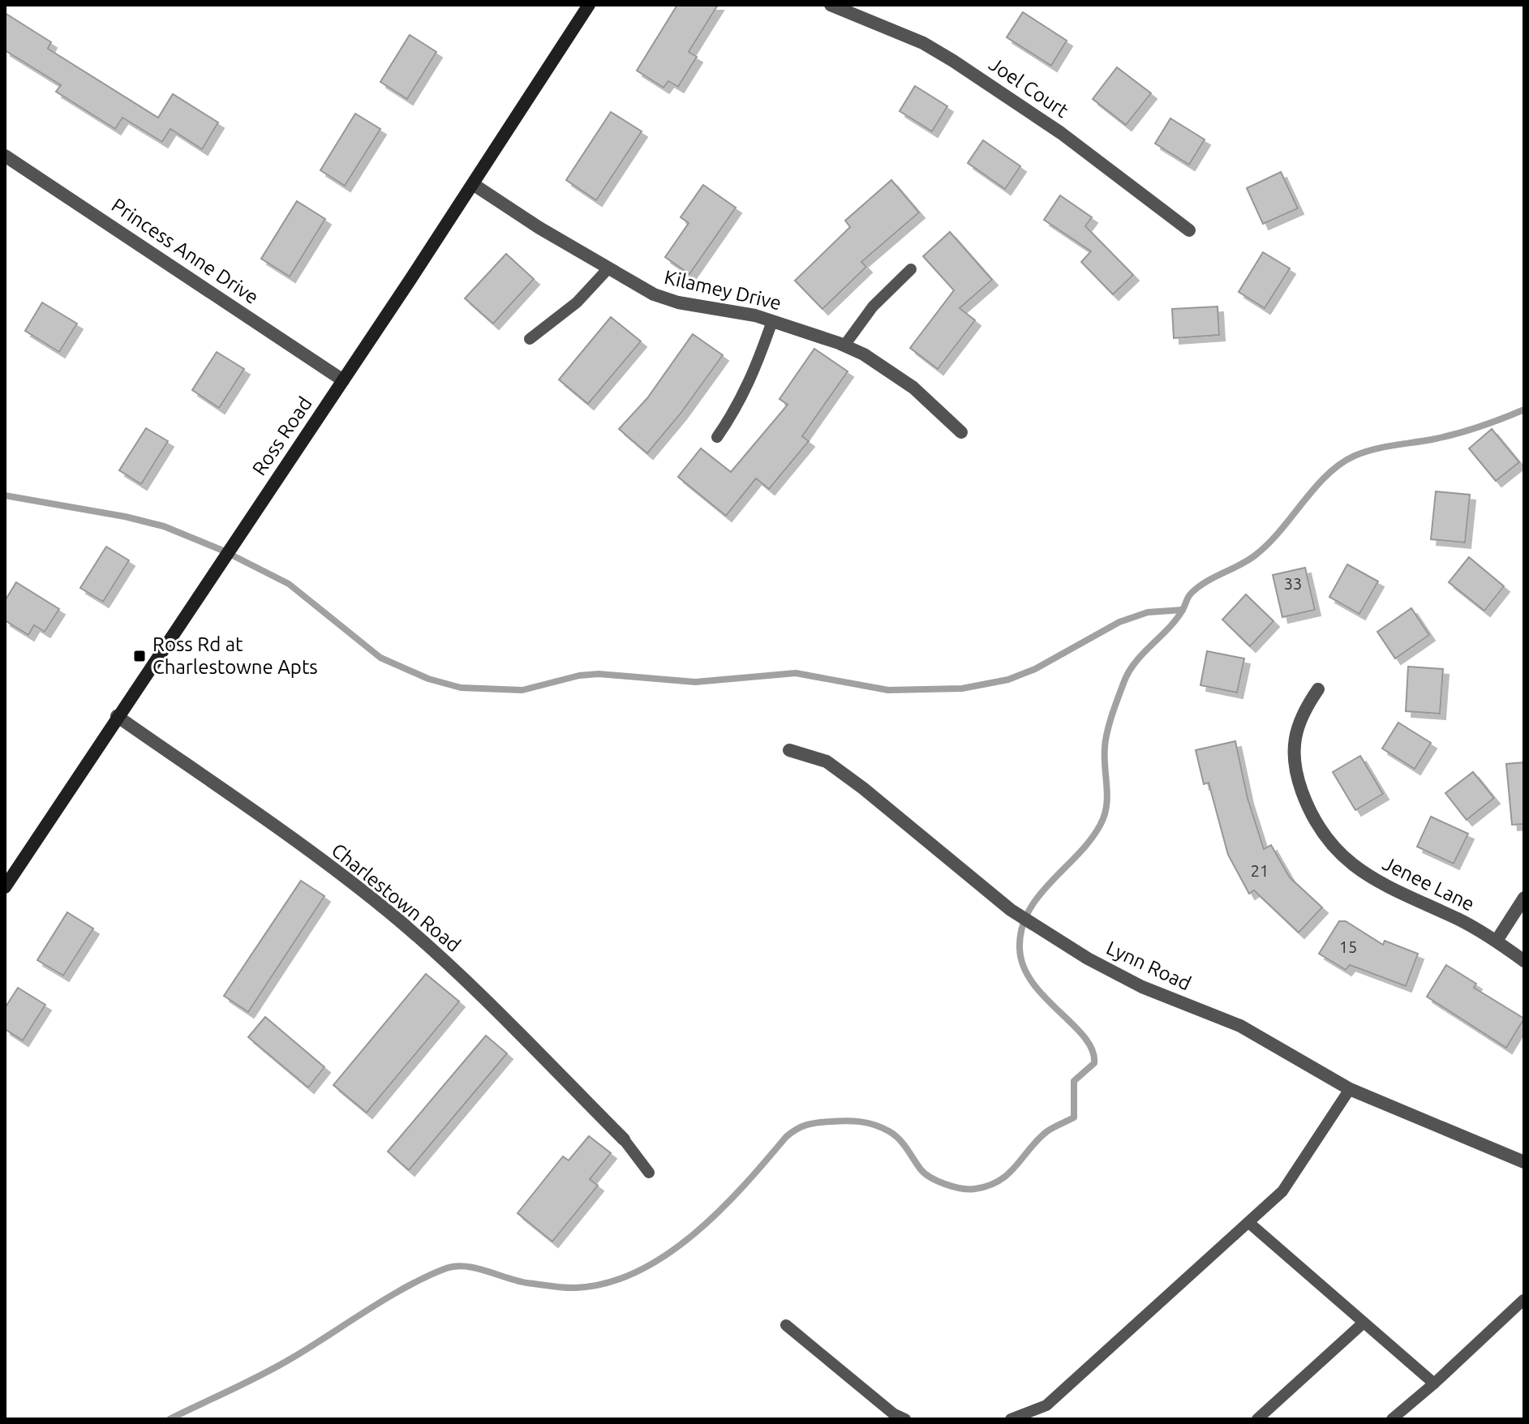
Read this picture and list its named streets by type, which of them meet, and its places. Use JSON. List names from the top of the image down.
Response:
{
  "streets": {
    "street": [
      "Joel Court",
      "Princess Anne Drive",
      "Kilamey Drive",
      "Ross Road",
      "Jenee Lane",
      "Charlestown Road",
      "Lynn Road"
    ]
  },
  "crossings": [
    ["Princess Anne Drive", "Ross Road"],
    ["Kilamey Drive", "Ross Road"],
    ["Ross Road", "Charlestown Road"]
  ],
  "places": {
    "transit": ["Ross Rd at Charlestowne Apts"]
  },
  "house_numbers": ["33", "21", "15"]
}
